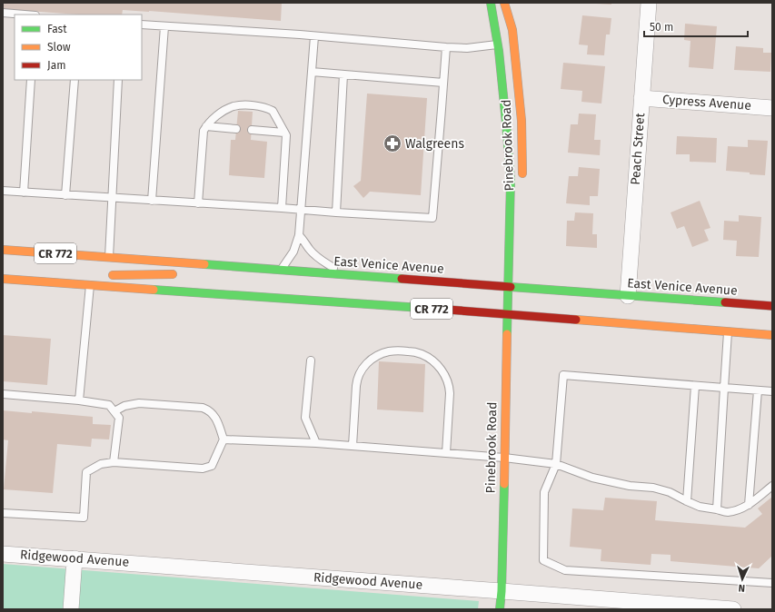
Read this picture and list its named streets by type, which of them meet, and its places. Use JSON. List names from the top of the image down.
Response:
{
  "streets": {
    "main road": ["Pinebrook Road", "CR 772", "East Venice Avenue"],
    "street": ["Cypress Avenue", "Peach Street", "Ridgewood Avenue"]
  },
  "crossings": [
    ["Cypress Avenue", "Peach Street"],
    ["Pinebrook Road", "CR 772"],
    ["Pinebrook Road", "East Venice Avenue"],
    ["Pinebrook Road", "Ridgewood Avenue"],
    ["Peach Street", "East Venice Avenue"]
  ],
  "places": {
    "pharmacy": ["Walgreens"]
  },
  "legend": ["Fast", "Slow", "Jam"],
  "scale_bar": "50 m",
  "north": "bottom"
}
